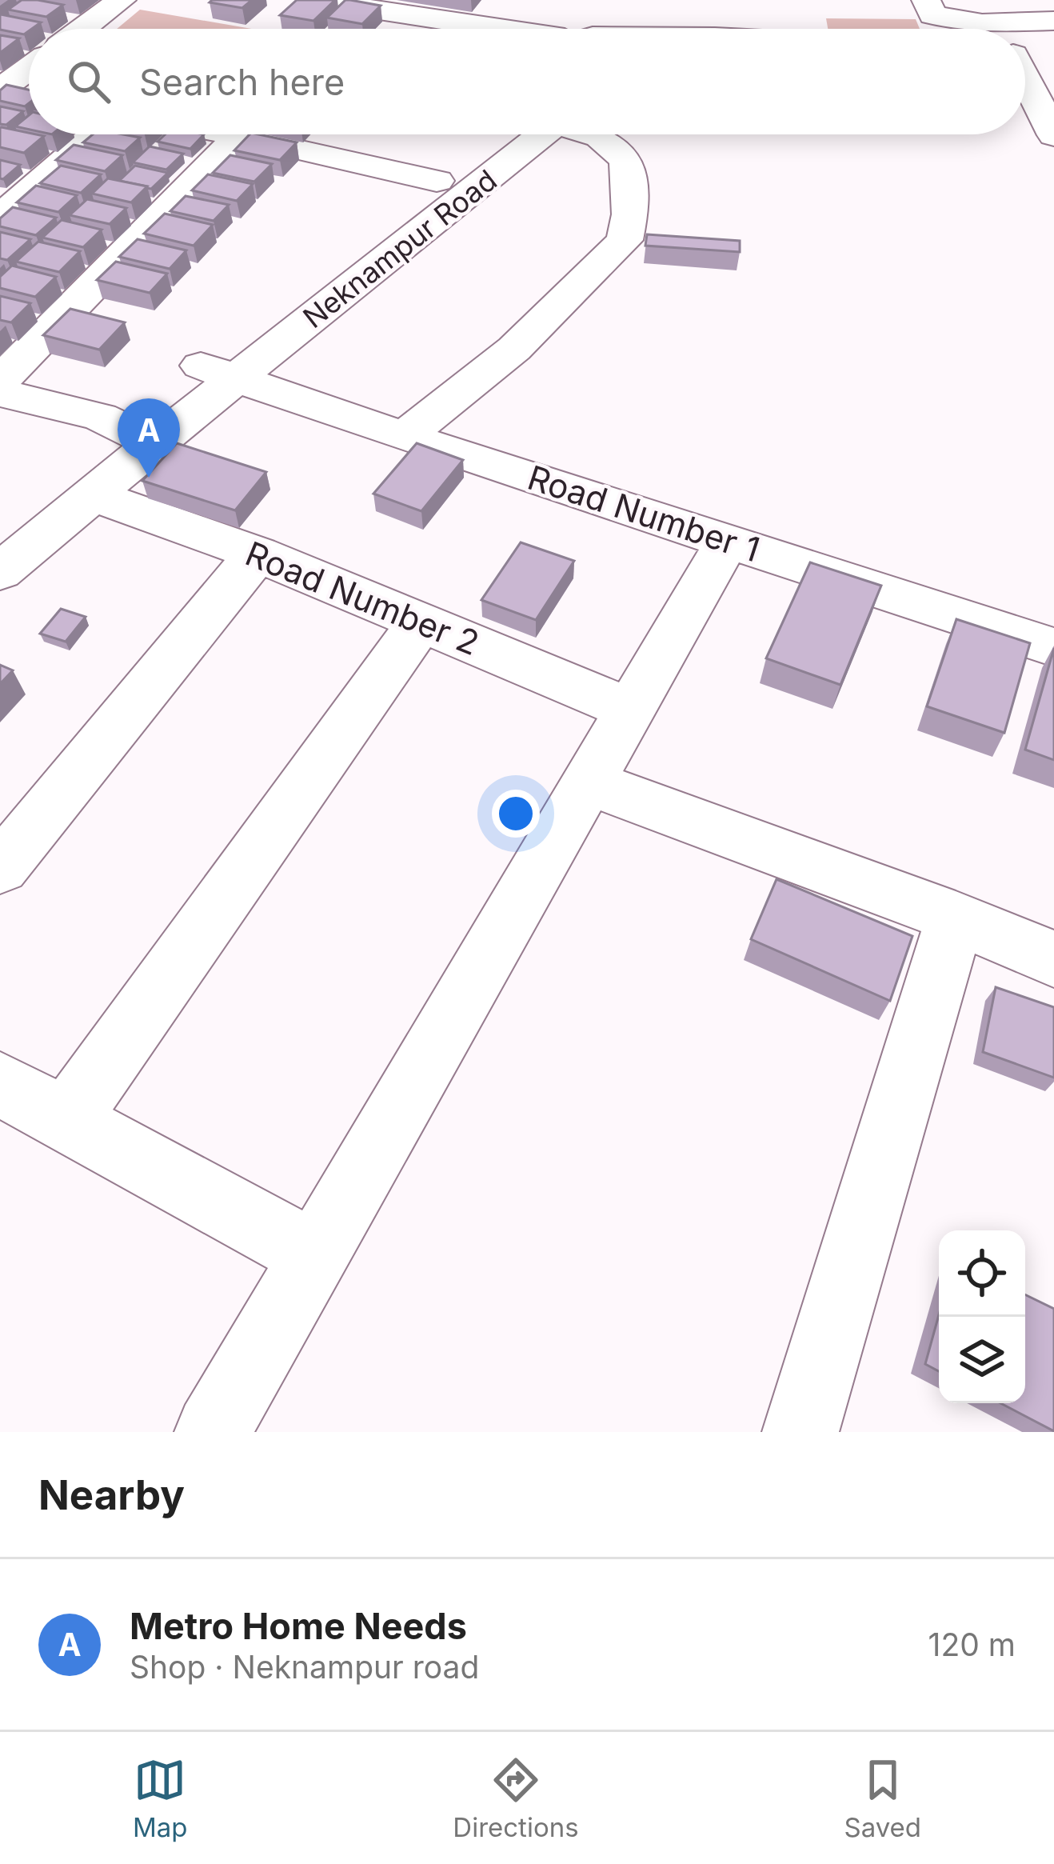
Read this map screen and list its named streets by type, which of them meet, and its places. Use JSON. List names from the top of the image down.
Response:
{
  "streets": {
    "street": ["Neknampur Road", "Road Number 1", "Road Number 2"]
  },
  "crossings": [
    ["Neknampur Road", "Road Number 1"]
  ],
  "page": {
    "search": "Search here",
    "pins": "A",
    "heading": "Nearby",
    "list": [
      {
        "mark": "A",
        "name": "Metro Home Needs",
        "note": "Shop · Neknampur road",
        "value": "120 m"
      }
    ],
    "nav": ["Map", "Directions", "Saved"]
  }
}
